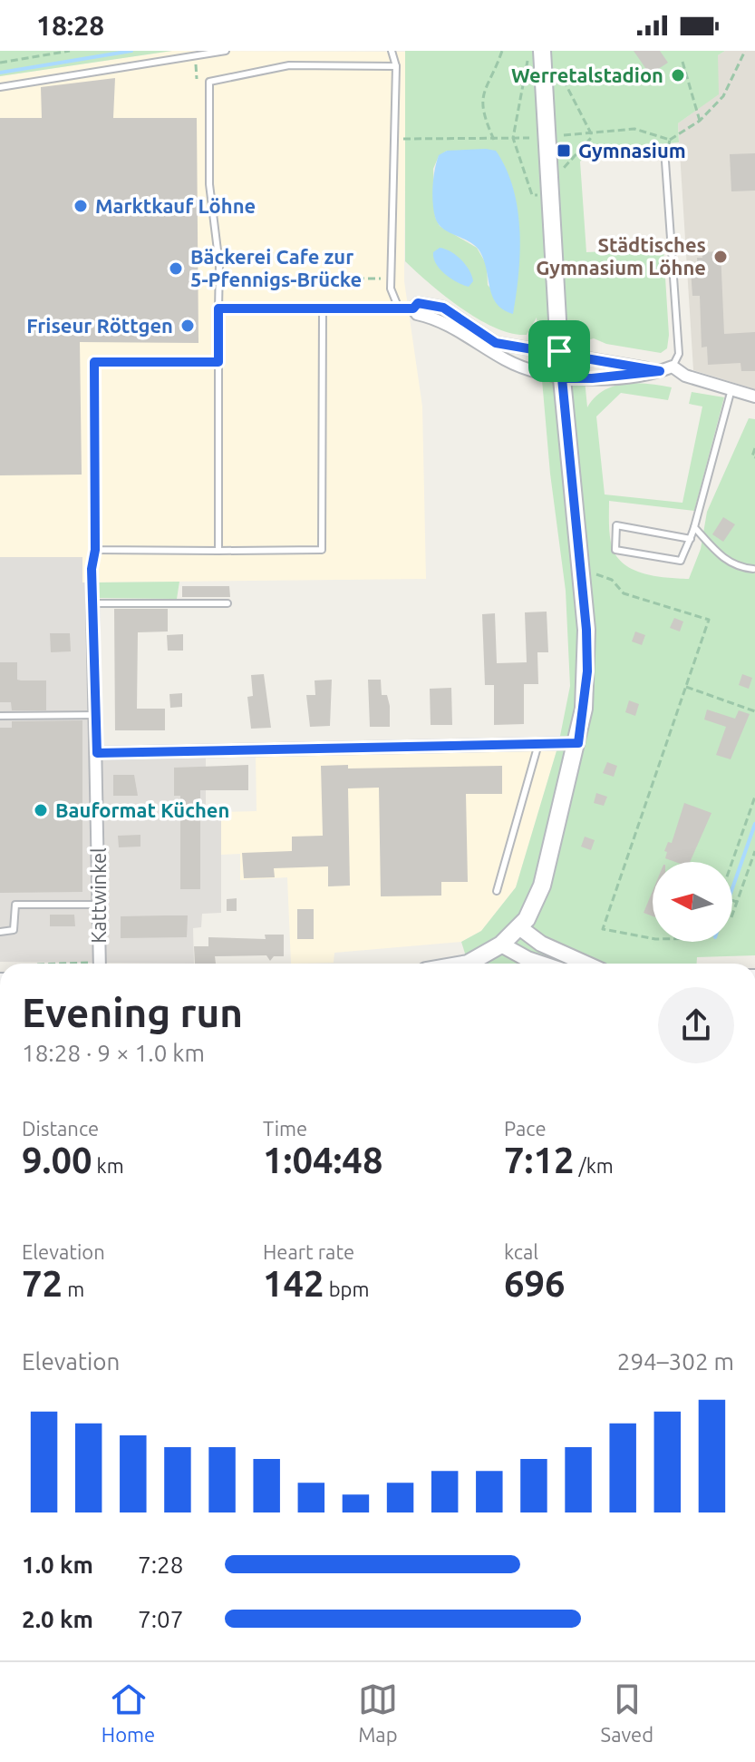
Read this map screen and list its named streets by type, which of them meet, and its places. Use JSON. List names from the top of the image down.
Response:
{
  "streets": {
    "street": ["Kattwinkel"]
  },
  "places": {
    "other": [
      "Werretalstadion",
      "Marktkauf Löhne",
      "Städtisches Gymnasium Löhne",
      "Bäckerei Cafe zur 5-Pfennigs-Brücke",
      "Friseur Röttgen",
      "Bauformat Küchen"
    ],
    "transit": ["Gymnasium"]
  },
  "north": "left",
  "page": {
    "status": "18:28",
    "heading": ["Evening run", "18:28 · 9 × 1.0 km"],
    "stats": [
      ["Distance", "9.00 km"],
      ["Time", "1:04:48"],
      ["Pace", "7:12 /km"],
      ["Elevation", "72 m"],
      ["Heart rate", "142 bpm"],
      ["kcal", "696"]
    ],
    "chart": ["Elevation", "294–302 m"],
    "list": [
      {
        "name": "1.0 km",
        "note": "7:28"
      },
      {
        "name": "2.0 km",
        "note": "7:07"
      }
    ],
    "tabs": ["Home", "Map", "Saved"]
  }
}
